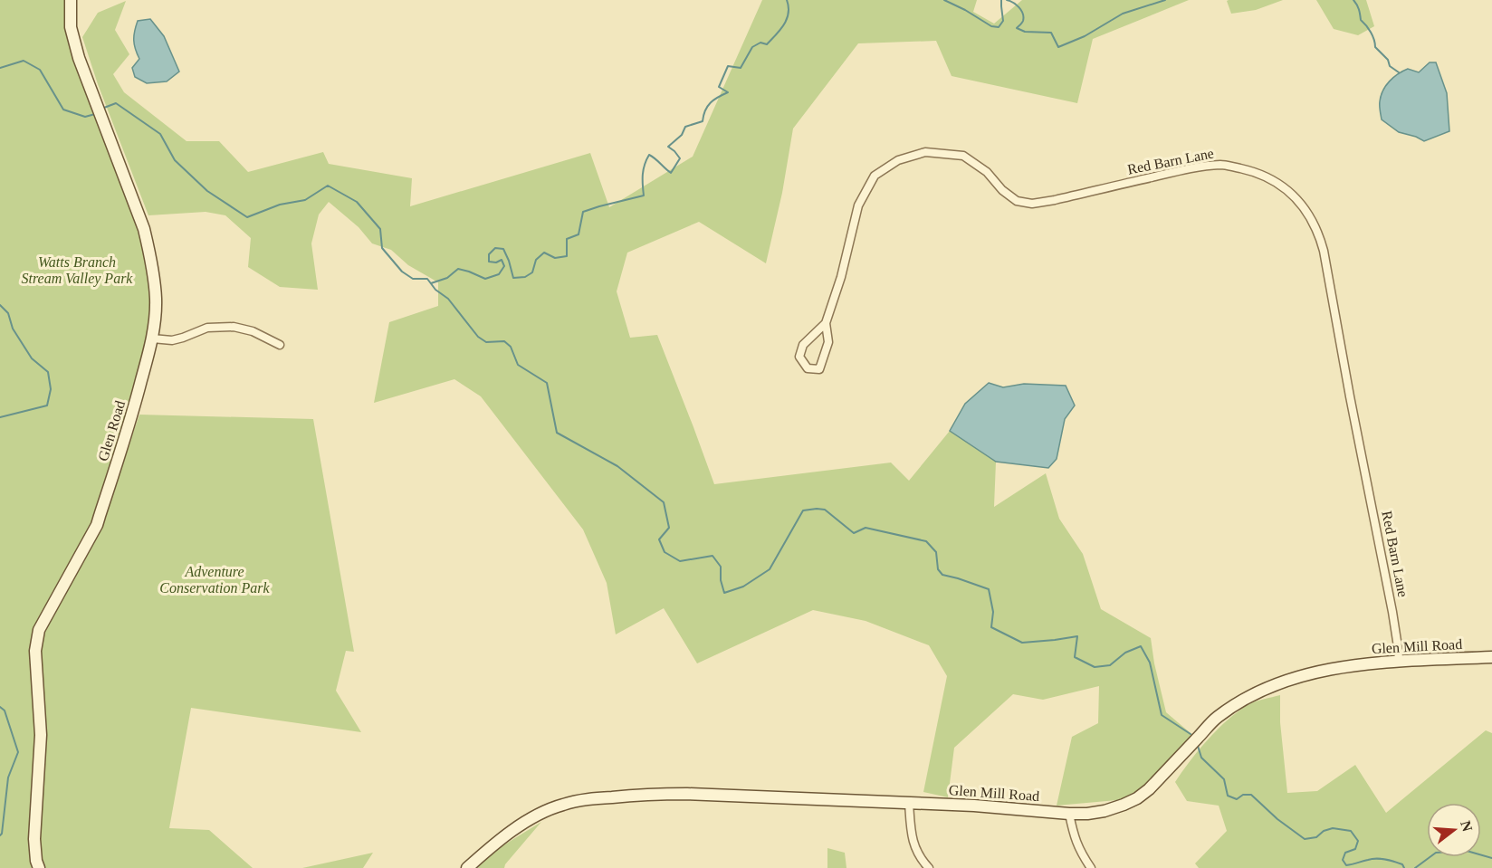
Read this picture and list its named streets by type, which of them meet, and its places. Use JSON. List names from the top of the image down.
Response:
{
  "streets": {
    "main road": ["Glen Road", "Glen Mill Road"],
    "street": ["Red Barn Lane"]
  },
  "crossings": [
    ["Red Barn Lane", "Glen Mill Road"]
  ],
  "parks": ["Watts Branch Stream Valley Park", "Adventure Conservation Park"],
  "north": "right"
}
